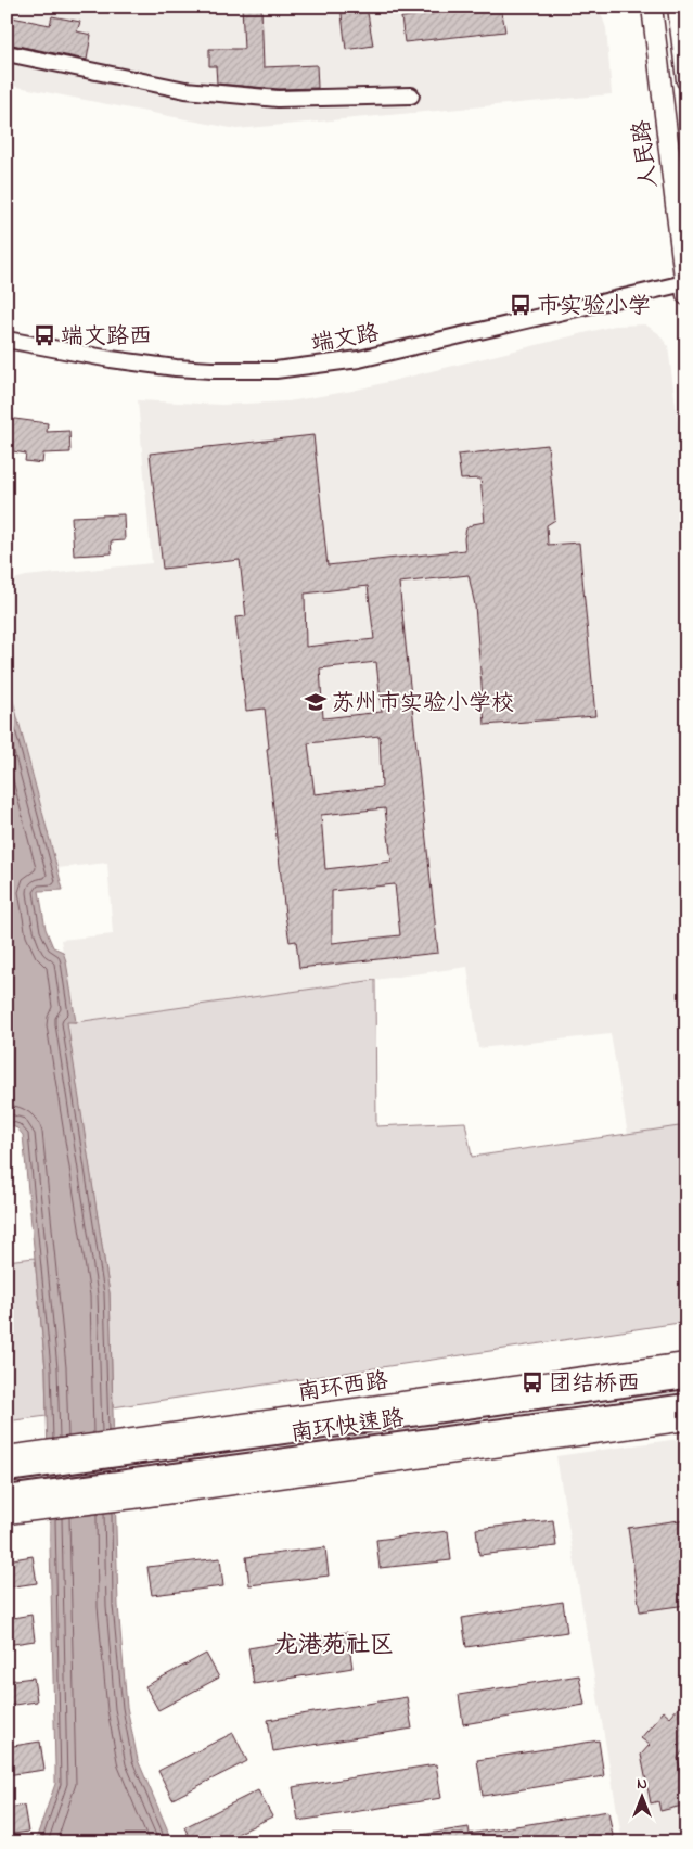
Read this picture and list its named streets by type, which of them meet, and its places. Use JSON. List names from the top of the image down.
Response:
{
  "streets": {
    "highway": ["南环快速路"],
    "main road": ["人民路", "南环西路"],
    "street": ["端文路"]
  },
  "crossings": [
    ["人民路", "端文路"]
  ],
  "districts": ["龙港苑社区"],
  "places": {
    "bus stop": ["市实验小学", "端文路西", "团结桥西"],
    "school or university": ["苏州市实验小学校"]
  },
  "north": "top"
}
